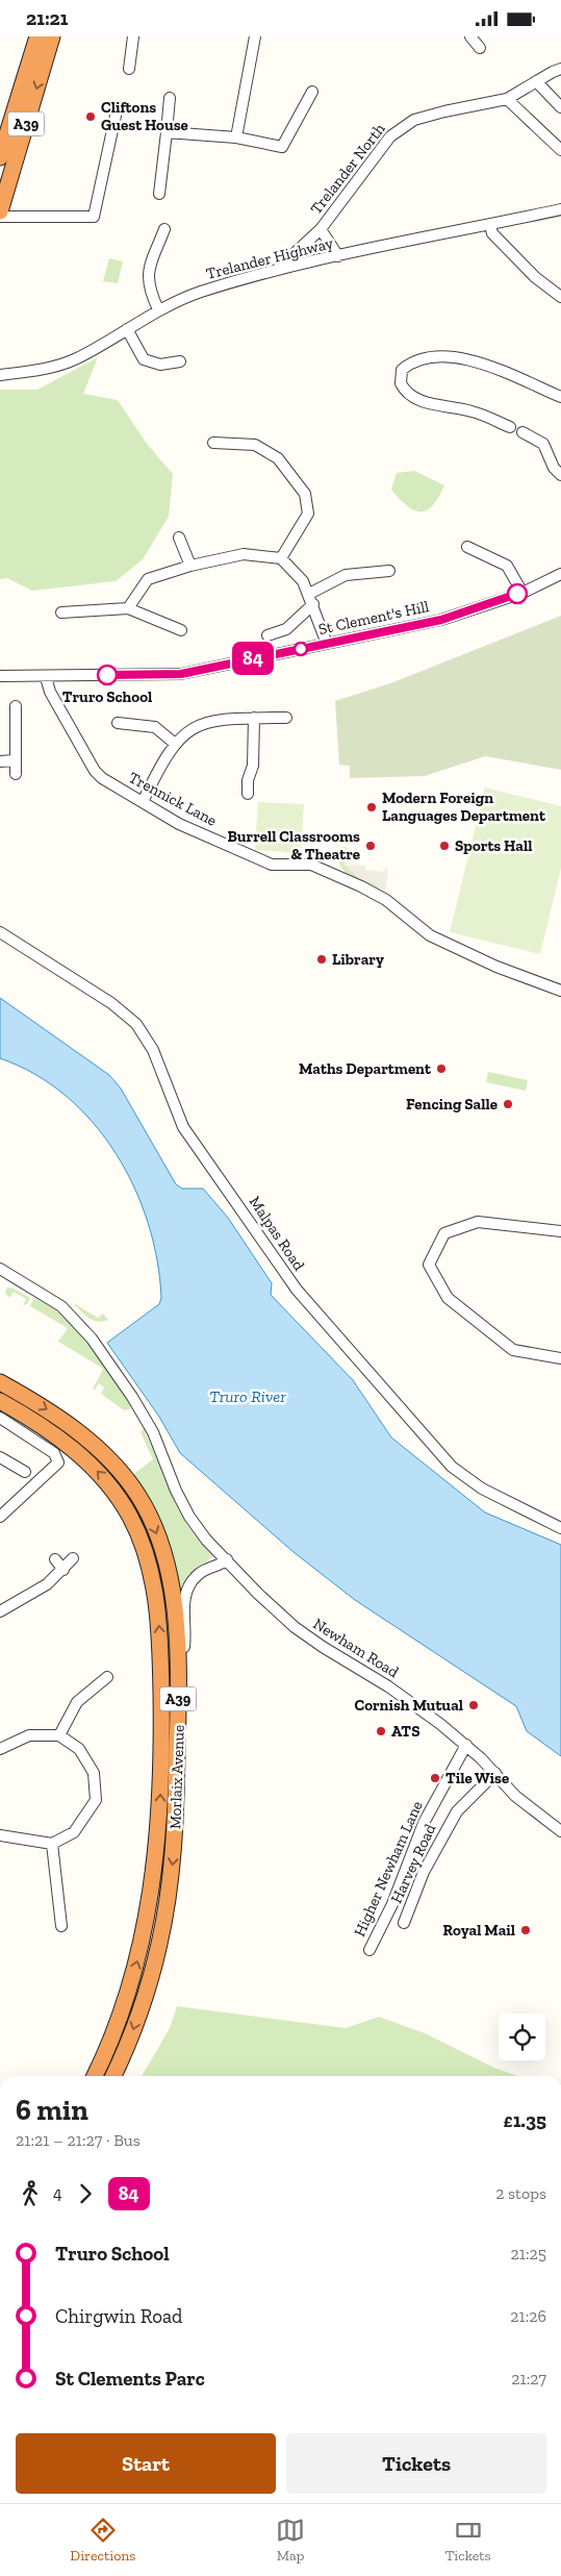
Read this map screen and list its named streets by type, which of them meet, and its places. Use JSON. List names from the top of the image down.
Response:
{
  "streets": {
    "highway": ["A39", "Morlaix Avenue"],
    "street": [
      "Trelander North",
      "Trelander Highway",
      "St Clement's Hill",
      "Trennick Lane",
      "Malpas Road",
      "Newham Road",
      "Harvey Road",
      "Higher Newham Lane"
    ]
  },
  "crossings": [
    ["Trelander North", "Trelander Highway"],
    ["St Clement's Hill", "Trennick Lane"],
    ["Newham Road", "Harvey Road"],
    ["Newham Road", "Higher Newham Lane"]
  ],
  "water": ["Truro River"],
  "places": [
    "Cliftons Guest House",
    "Truro School",
    "Modern Foreign Languages Department",
    "Burrell Classrooms & Theatre",
    "Sports Hall",
    "Library",
    "Maths Department",
    "Fencing Salle",
    "Cornish Mutual",
    "ATS",
    "Tile Wise",
    "Royal Mail"
  ],
  "lines": ["bus line 84"],
  "page": {
    "status": "21:21",
    "on_map": "84",
    "heading": ["6 min", "21:21 – 21:27 · Bus", "£1.35"],
    "legs": ["4", "84", "2 stops"],
    "list": [
      {
        "name": "Truro School",
        "value": "21:25"
      },
      {
        "name": "Chirgwin Road",
        "value": "21:26"
      },
      {
        "name": "St Clements Parc",
        "value": "21:27"
      }
    ],
    "buttons": ["Start", "Tickets"],
    "tabs": ["Directions", "Map", "Tickets"]
  }
}
